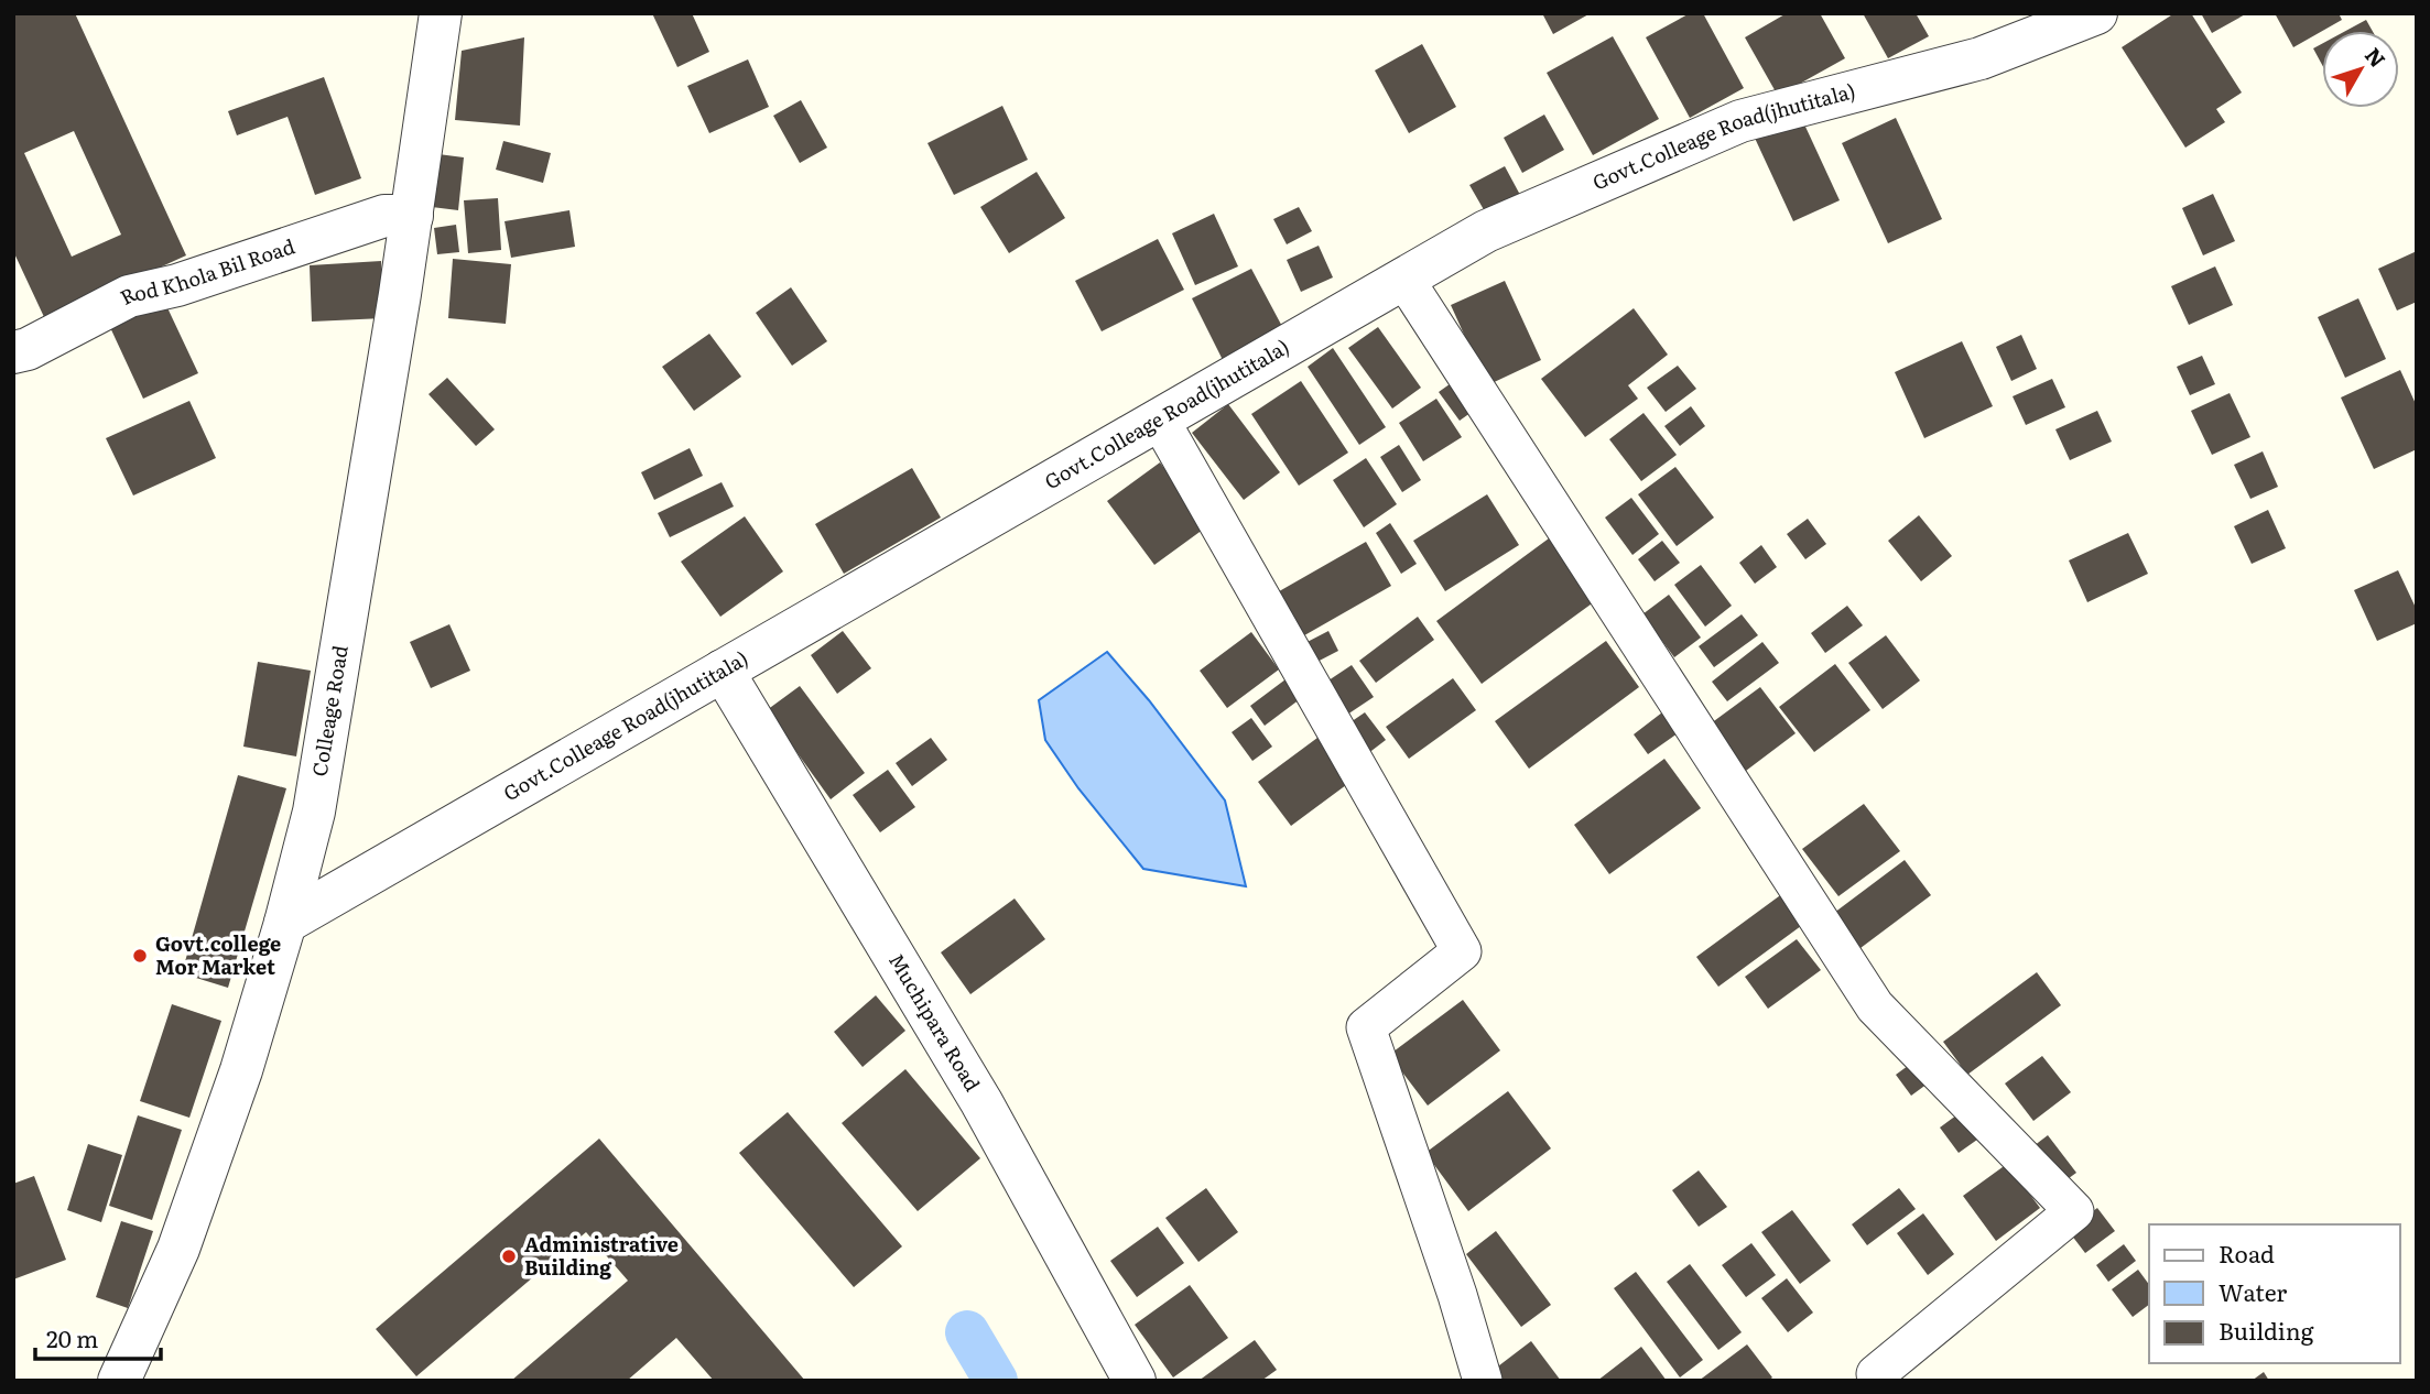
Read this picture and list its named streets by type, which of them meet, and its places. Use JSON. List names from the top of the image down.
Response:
{
  "streets": {
    "street": [
      "Govt.Colleage Road(jhutitala)",
      "Rod Khola Bil Road",
      "Colleage Road",
      "Muchipara Road"
    ]
  },
  "crossings": [
    ["Govt.Colleage Road(jhutitala)", "Colleage Road"],
    ["Govt.Colleage Road(jhutitala)", "Muchipara Road"],
    ["Rod Khola Bil Road", "Colleage Road"]
  ],
  "places": ["Govt.college Mor Market", "Administrative Building"],
  "legend": ["Road", "Water", "Building"],
  "scale_bar": "20 m",
  "north": "top right"
}
